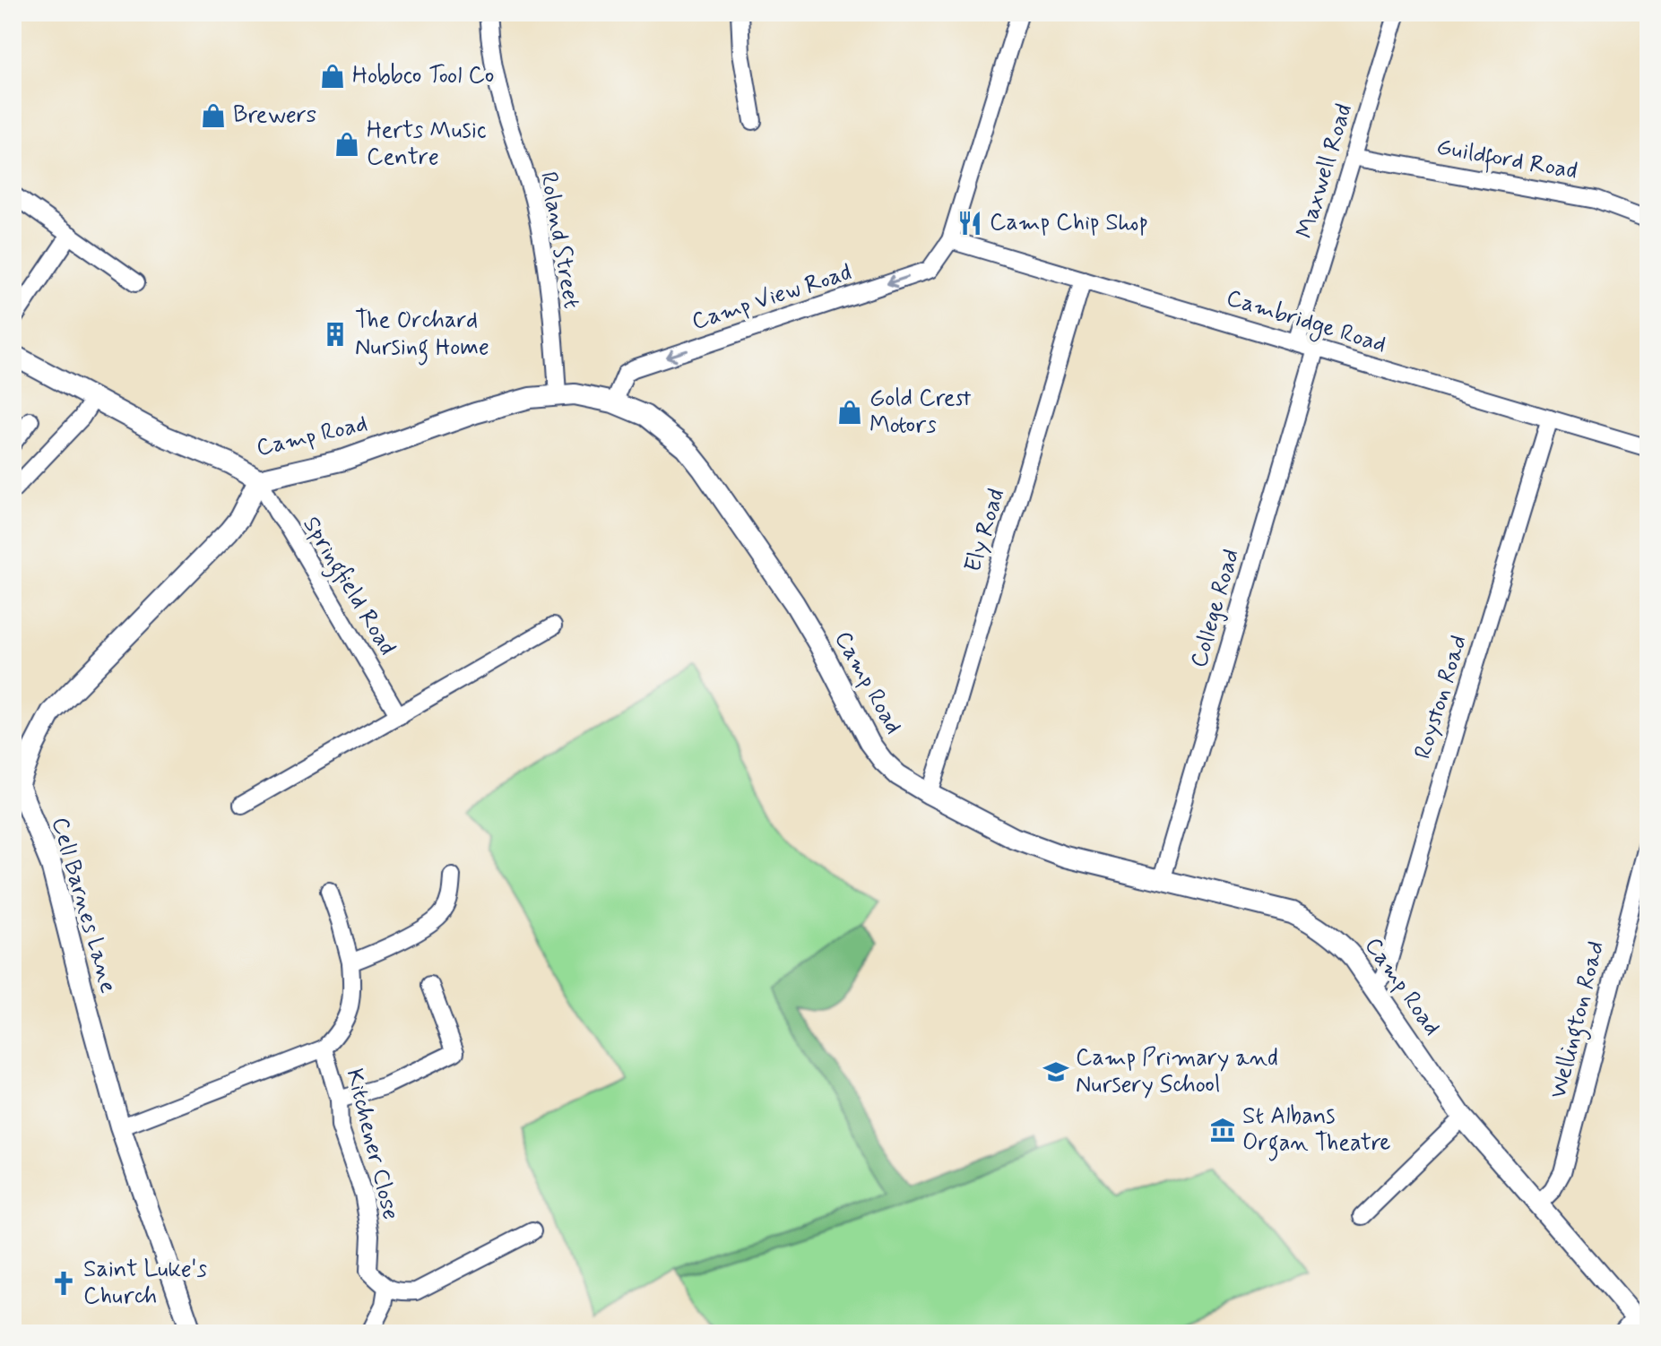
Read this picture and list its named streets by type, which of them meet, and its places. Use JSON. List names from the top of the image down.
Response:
{
  "streets": {
    "street": [
      "Guildford Road",
      "Maxwell Road",
      "Roland Street",
      "Camp View Road",
      "Cambridge Road",
      "Camp Road",
      "Ely Road",
      "Springfield Road",
      "College Road",
      "Royston Road",
      "Cell Barnes Lane",
      "Wellington Road",
      "Kitchener Close"
    ]
  },
  "crossings": [
    ["Guildford Road", "Maxwell Road"],
    ["Maxwell Road", "Cambridge Road"],
    ["Roland Street", "Camp Road"],
    ["Camp View Road", "Cambridge Road"],
    ["Camp View Road", "Camp Road"],
    ["Cambridge Road", "Ely Road"],
    ["Cambridge Road", "College Road"],
    ["Cambridge Road", "Royston Road"],
    ["Camp Road", "Ely Road"],
    ["Camp Road", "Springfield Road"],
    ["Camp Road", "College Road"],
    ["Camp Road", "Royston Road"],
    ["Camp Road", "Cell Barnes Lane"],
    ["Camp Road", "Wellington Road"],
    ["Springfield Road", "Cell Barnes Lane"]
  ],
  "one_way": ["Camp View Road"],
  "places": {
    "shop": [
      "Hobbco Tool Co",
      "Brewers",
      "Herts Music Centre",
      "Gold Crest Motors"
    ],
    "restaurant": ["Camp Chip Shop"],
    "building": ["The Orchard Nursing Home"],
    "school or university": ["Camp Primary and Nursery School"],
    "museum": ["St Albans Organ Theatre"],
    "church": ["Saint Luke's Church"]
  }
}
